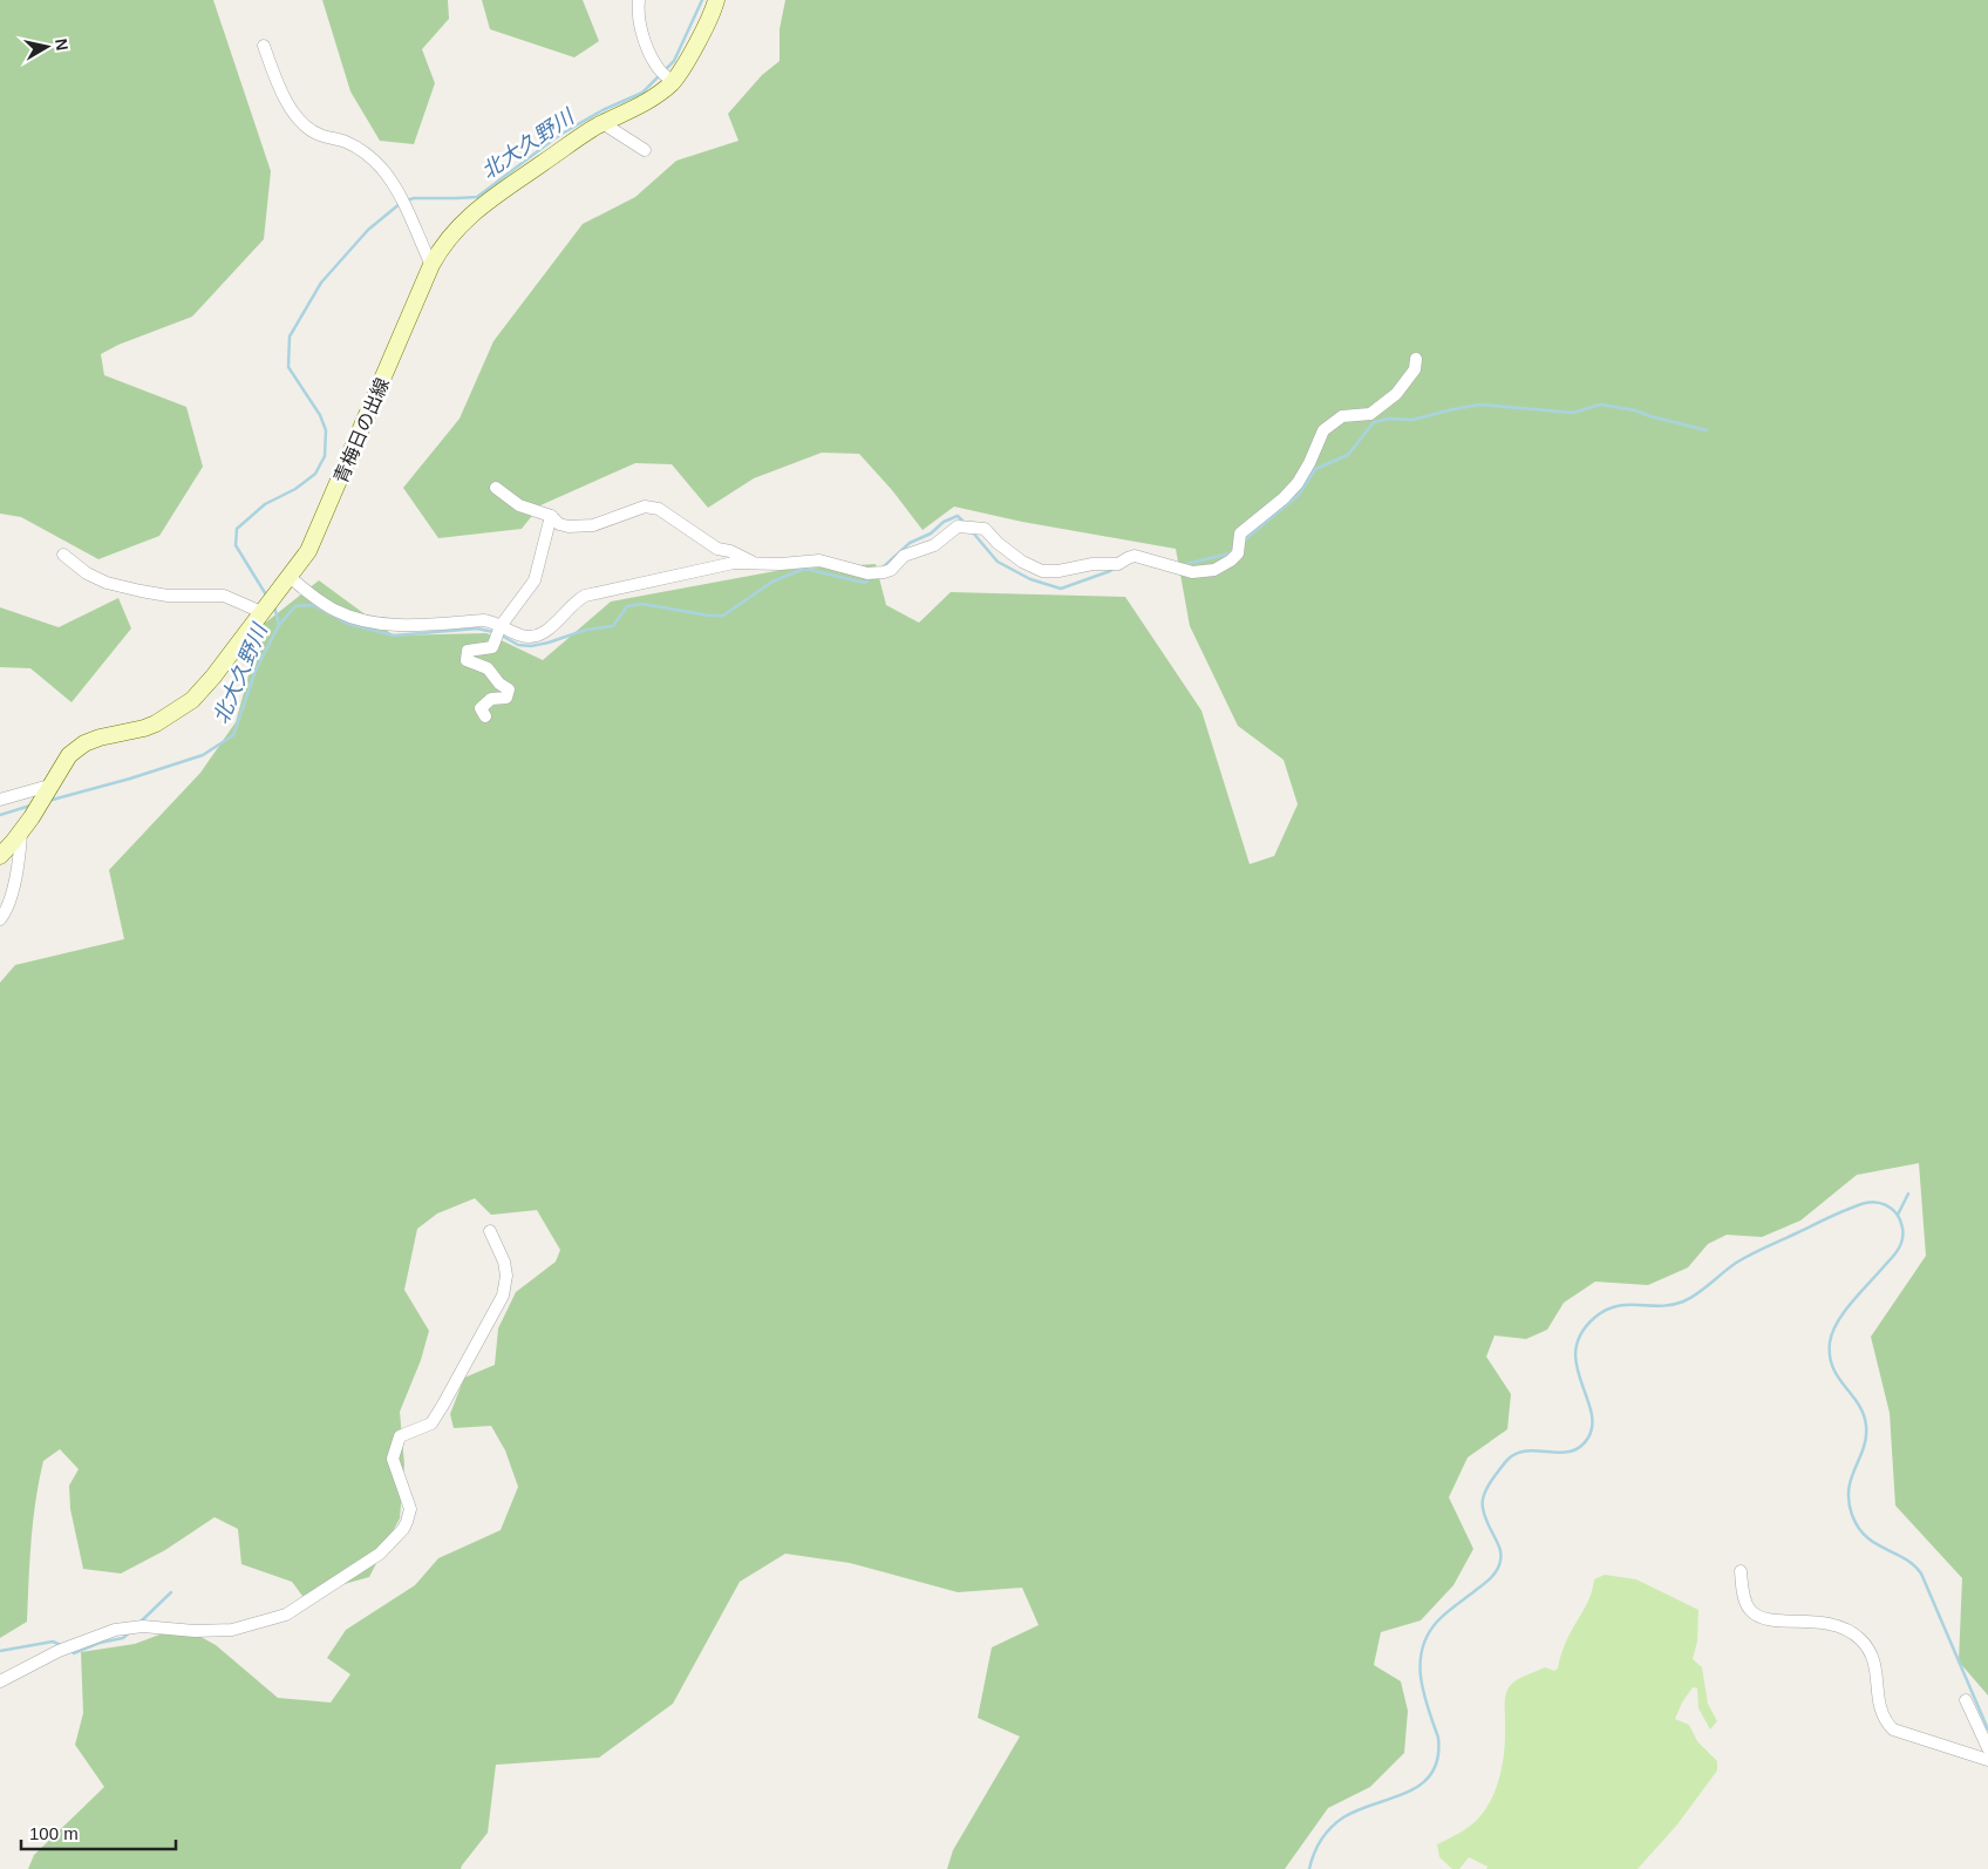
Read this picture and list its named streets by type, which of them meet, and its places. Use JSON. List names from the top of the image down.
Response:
{
  "streets": {
    "main road": ["青梅日の出線"]
  },
  "water": ["北大久野川"],
  "scale_bar": "100 m",
  "north": "right"
}
